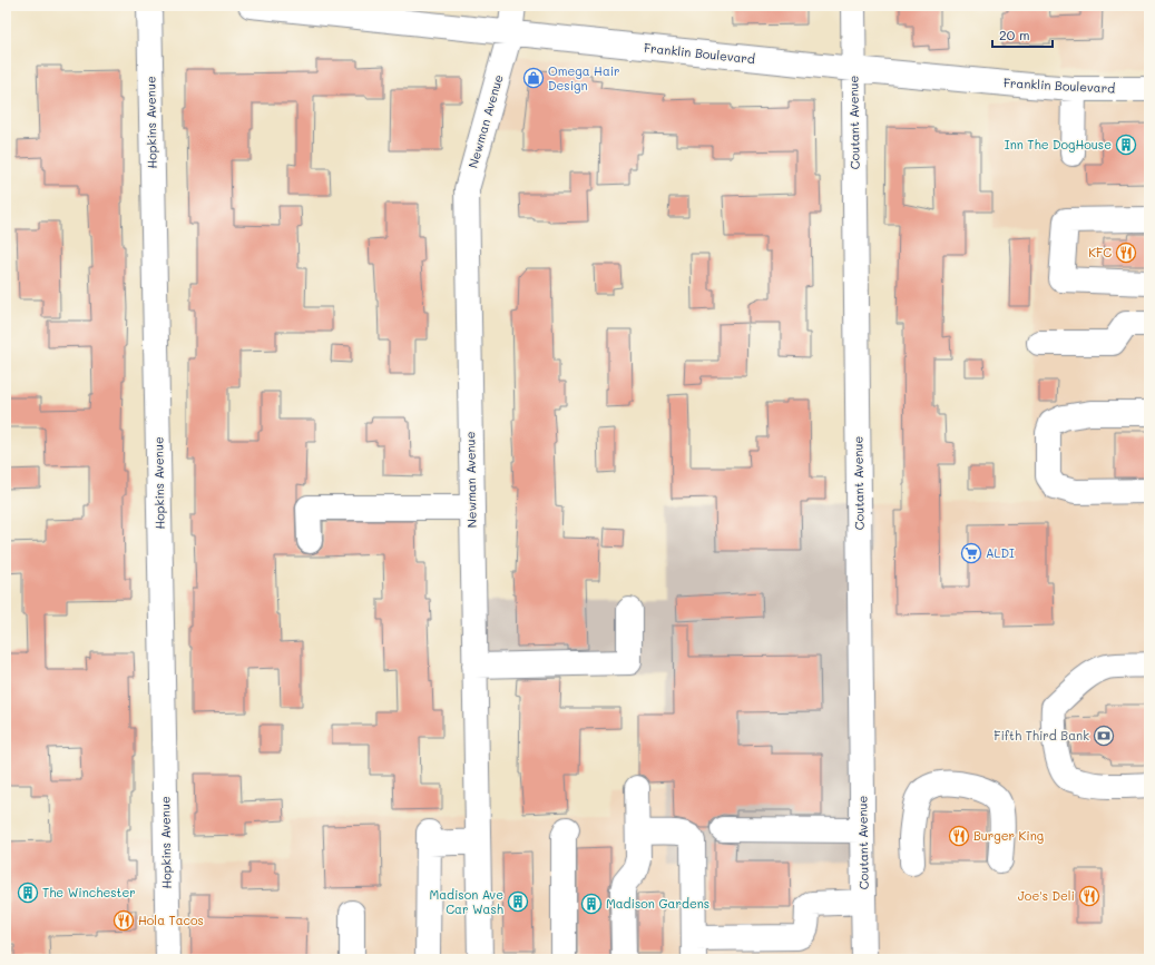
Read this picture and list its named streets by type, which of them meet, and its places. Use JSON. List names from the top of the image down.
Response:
{
  "streets": {
    "street": [
      "Franklin Boulevard",
      "Newman Avenue",
      "Hopkins Avenue",
      "Coutant Avenue"
    ]
  },
  "crossings": [
    ["Franklin Boulevard", "Newman Avenue"],
    ["Franklin Boulevard", "Coutant Avenue"]
  ],
  "places": {
    "shop": ["Omega Hair Design"],
    "building": [
      "Inn The DogHouse",
      "The Winchester",
      "Madison Ave Car Wash",
      "Madison Gardens"
    ],
    "restaurant": [
      "KFC",
      "Burger King",
      "Joe's Deli",
      "Hola Tacos"
    ],
    "supermarket": ["ALDI"],
    "bank": ["Fifth Third Bank"]
  },
  "scale_bar": "20 m"
}
